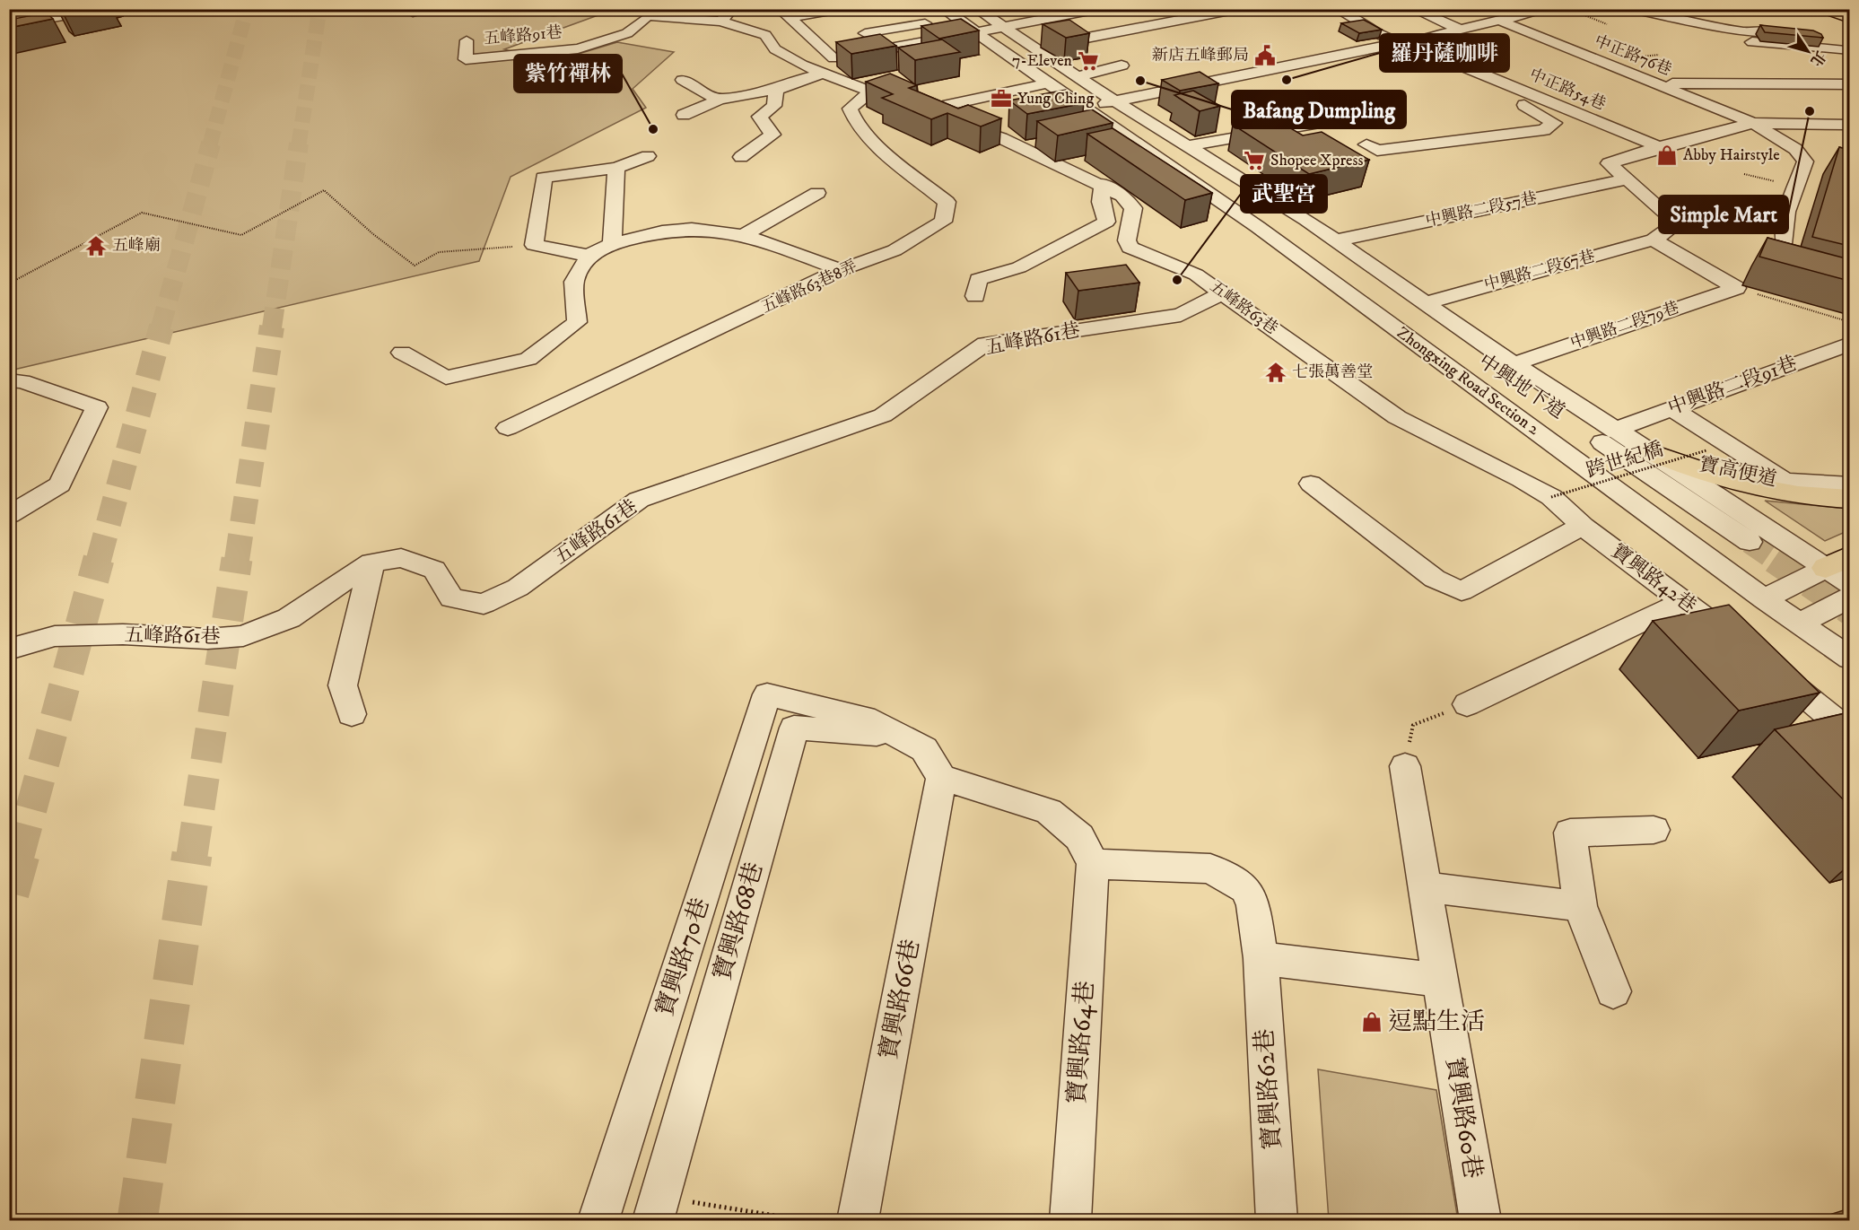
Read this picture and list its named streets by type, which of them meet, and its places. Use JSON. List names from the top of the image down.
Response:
{
  "streets": {
    "street": [
      "五峰路91巷",
      "中正路76巷",
      "中正路54巷",
      "中興路二段57巷",
      "中興路二段67巷",
      "五峰路63巷8弄",
      "五峰路63巷",
      "中興路二段79巷",
      "五峰路61巷",
      "Zhongxing Road Section 2",
      "中興路二段91巷",
      "中興地下道",
      "寶高便道",
      "寶興路42巷",
      "寶興路68巷",
      "寶興路70巷",
      "寶興路66巷",
      "寶興路64巷",
      "寶興路62巷",
      "寶興路60巷"
    ],
    "path": ["跨世紀橋"]
  },
  "crossings": [
    ["中興路二段57巷", "中興路二段67巷"],
    ["中興路二段57巷", "Zhongxing Road Section 2"],
    ["中興路二段67巷", "Zhongxing Road Section 2"],
    ["五峰路63巷8弄", "五峰路63巷"],
    ["五峰路63巷", "五峰路61巷"],
    ["五峰路63巷", "跨世紀橋"],
    ["五峰路63巷", "寶興路42巷"],
    ["中興路二段79巷", "Zhongxing Road Section 2"],
    ["Zhongxing Road Section 2", "中興路二段91巷"],
    ["Zhongxing Road Section 2", "中興地下道"],
    ["Zhongxing Road Section 2", "寶高便道"],
    ["中興路二段91巷", "寶高便道"],
    ["寶興路68巷", "寶興路70巷"],
    ["寶興路64巷", "寶興路62巷"]
  ],
  "places": {
    "public building": ["新店五峰郵局"],
    "supermarket": ["7-Eleven", "Shopee Xpress"],
    "other": [
      "羅丹薩咖啡",
      "Bafang Dumpling",
      "Simple Mart",
      "紫竹禪林",
      "武聖宮"
    ],
    "office": ["Yung Ching"],
    "shop": ["Abby Hairstyle", "逗點生活"],
    "temple": ["五峰廟", "七張萬善堂"]
  },
  "north": "bottom right"
}
